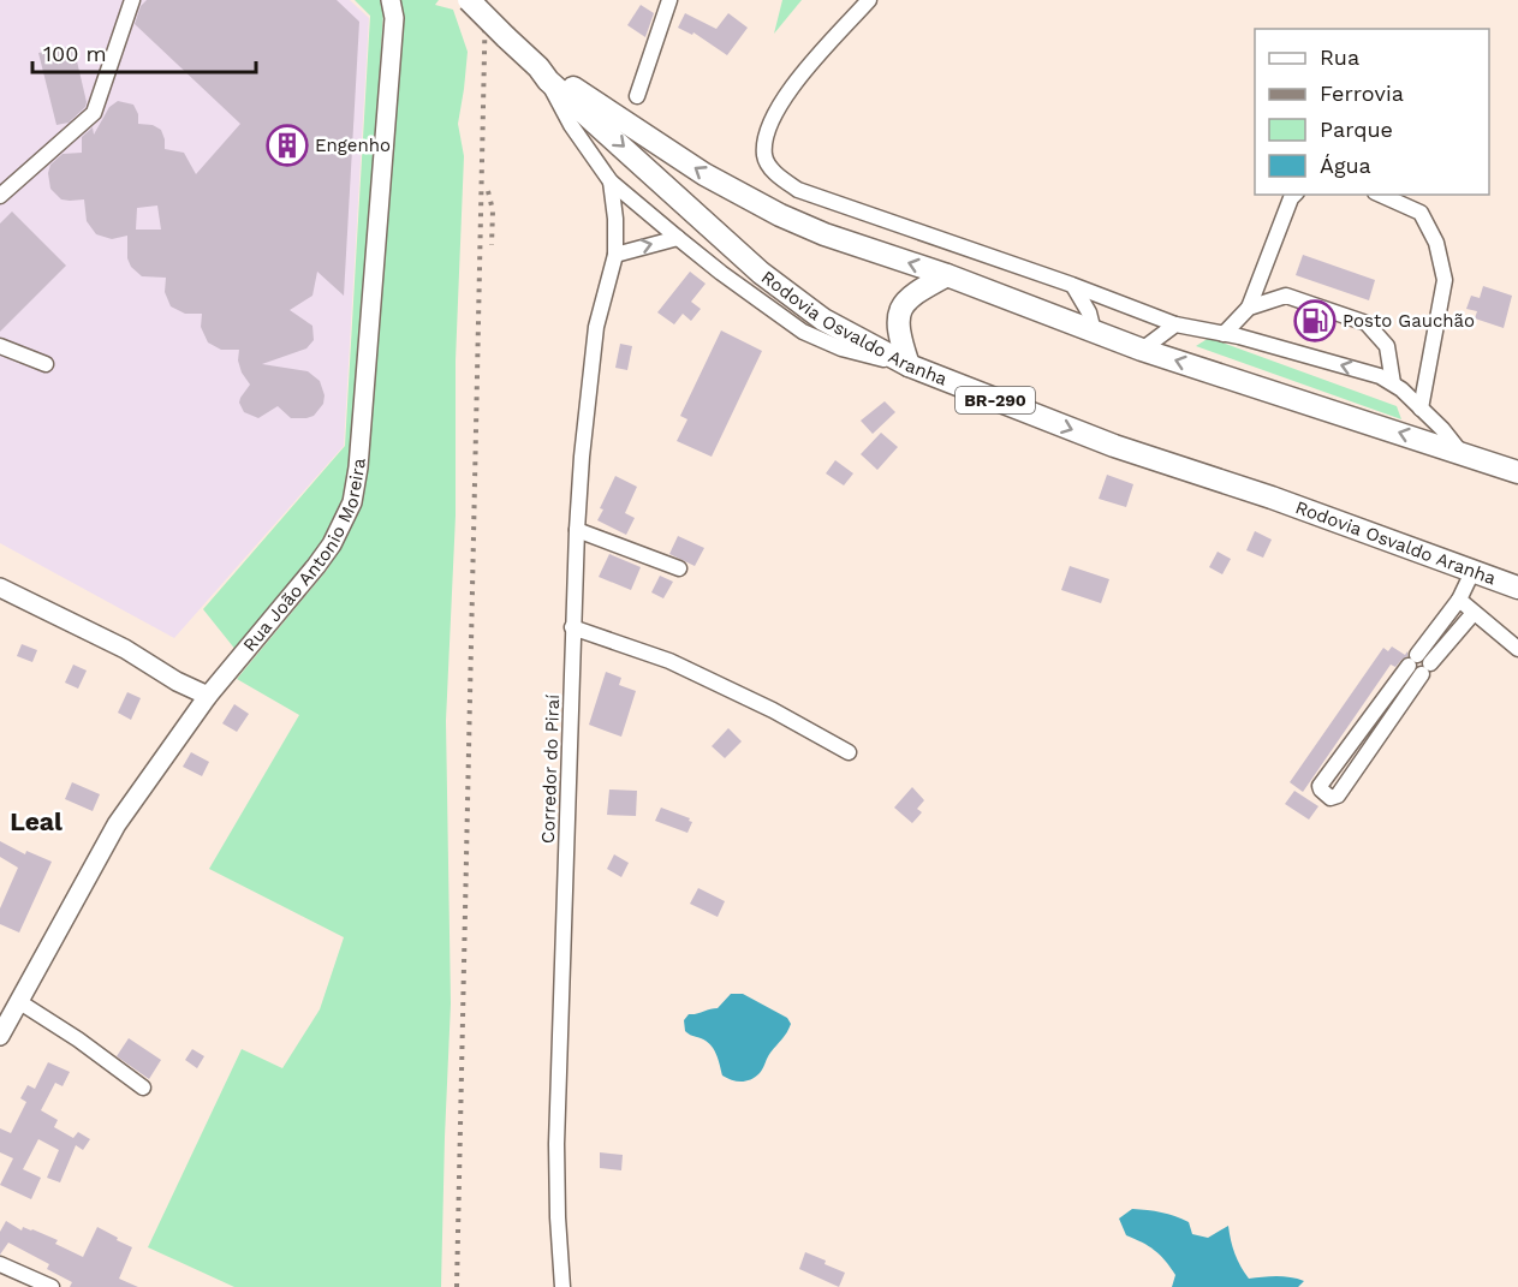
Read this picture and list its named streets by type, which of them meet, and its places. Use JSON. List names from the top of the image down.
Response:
{
  "streets": {
    "highway": ["Rodovia Osvaldo Aranha", "BR-290"],
    "main road": ["Rua João Antonio Moreira"],
    "street": ["Corredor do Piraí"]
  },
  "districts": ["Leal"],
  "places": {
    "building": ["Engenho"],
    "fuel station": ["Posto Gauchão"]
  },
  "legend": [
    "Rua",
    "Ferrovia",
    "Parque",
    "Água"
  ],
  "scale_bar": "100 m"
}
